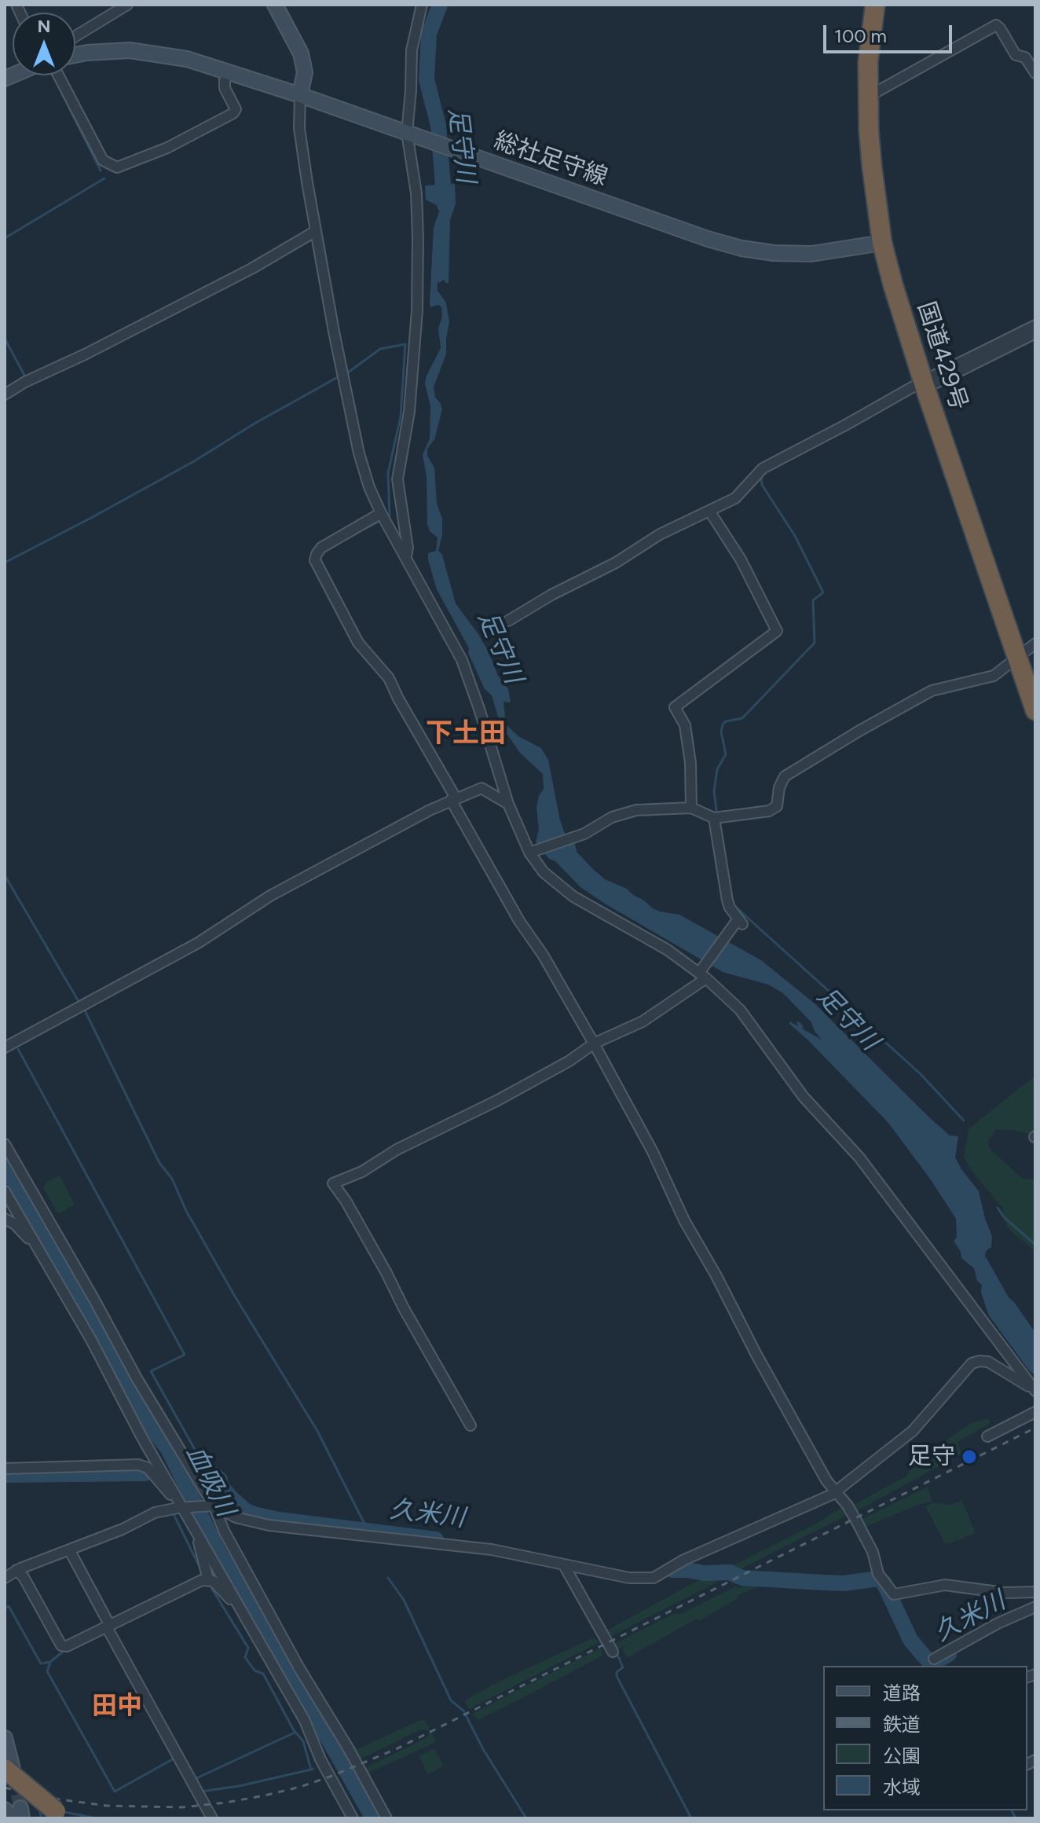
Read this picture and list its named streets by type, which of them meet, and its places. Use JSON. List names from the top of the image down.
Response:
{
  "streets": {
    "highway": ["国道429号"],
    "main road": ["総社足守線"]
  },
  "crossings": [
    ["総社足守線", "国道429号"]
  ],
  "districts": ["下土田", "田中"],
  "water": ["足守川", "血吸川", "久米川"],
  "places": ["足守"],
  "legend": [
    "道路",
    "鉄道",
    "公園",
    "水域"
  ],
  "scale_bar": "100 m",
  "north": "top"
}
